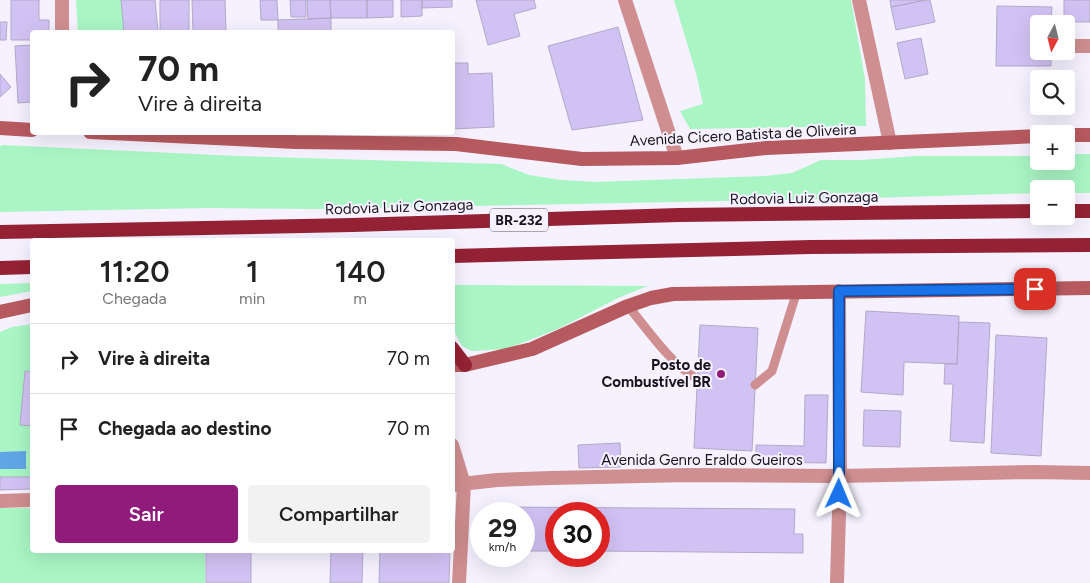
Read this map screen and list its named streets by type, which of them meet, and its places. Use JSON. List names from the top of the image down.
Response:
{
  "streets": {
    "highway": ["Rodovia Luiz Gonzaga", "BR-232"],
    "main road": ["Avenida Cicero Batista de Oliveira"],
    "street": ["Avenida Genro Eraldo Gueiros"]
  },
  "places": ["Posto de Combustível BR"],
  "north": "bottom",
  "page": {
    "map_buttons": ["+", "−"],
    "turn": ["70 m", "Vire à direita"],
    "eta": [
      "11:20",
      "Chegada",
      "1",
      "min",
      "140",
      "m"
    ],
    "list": [
      {
        "name": "Vire à direita",
        "value": "70 m"
      },
      {
        "name": "Chegada ao destino",
        "value": "70 m"
      }
    ],
    "buttons": ["Sair", "Compartilhar"],
    "speed": "29 km/h",
    "limit": "30"
  }
}
